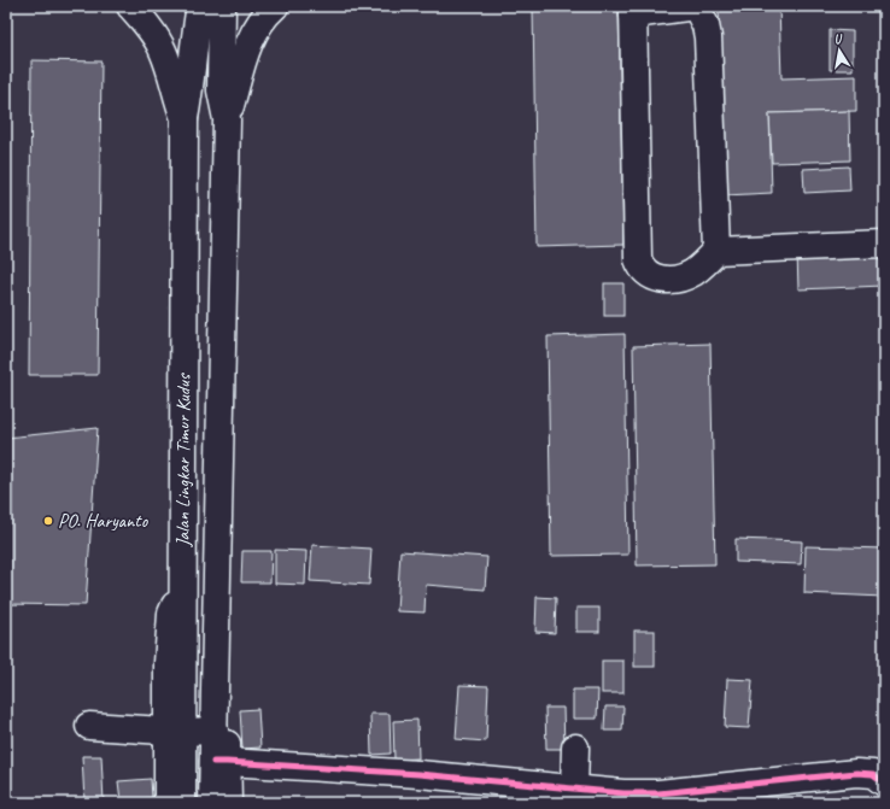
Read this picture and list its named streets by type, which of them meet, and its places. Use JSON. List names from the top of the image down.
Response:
{
  "streets": {
    "main road": ["Jalan Lingkar Timur Kudus"]
  },
  "places": ["PO. Haryanto"],
  "north": "top"
}
